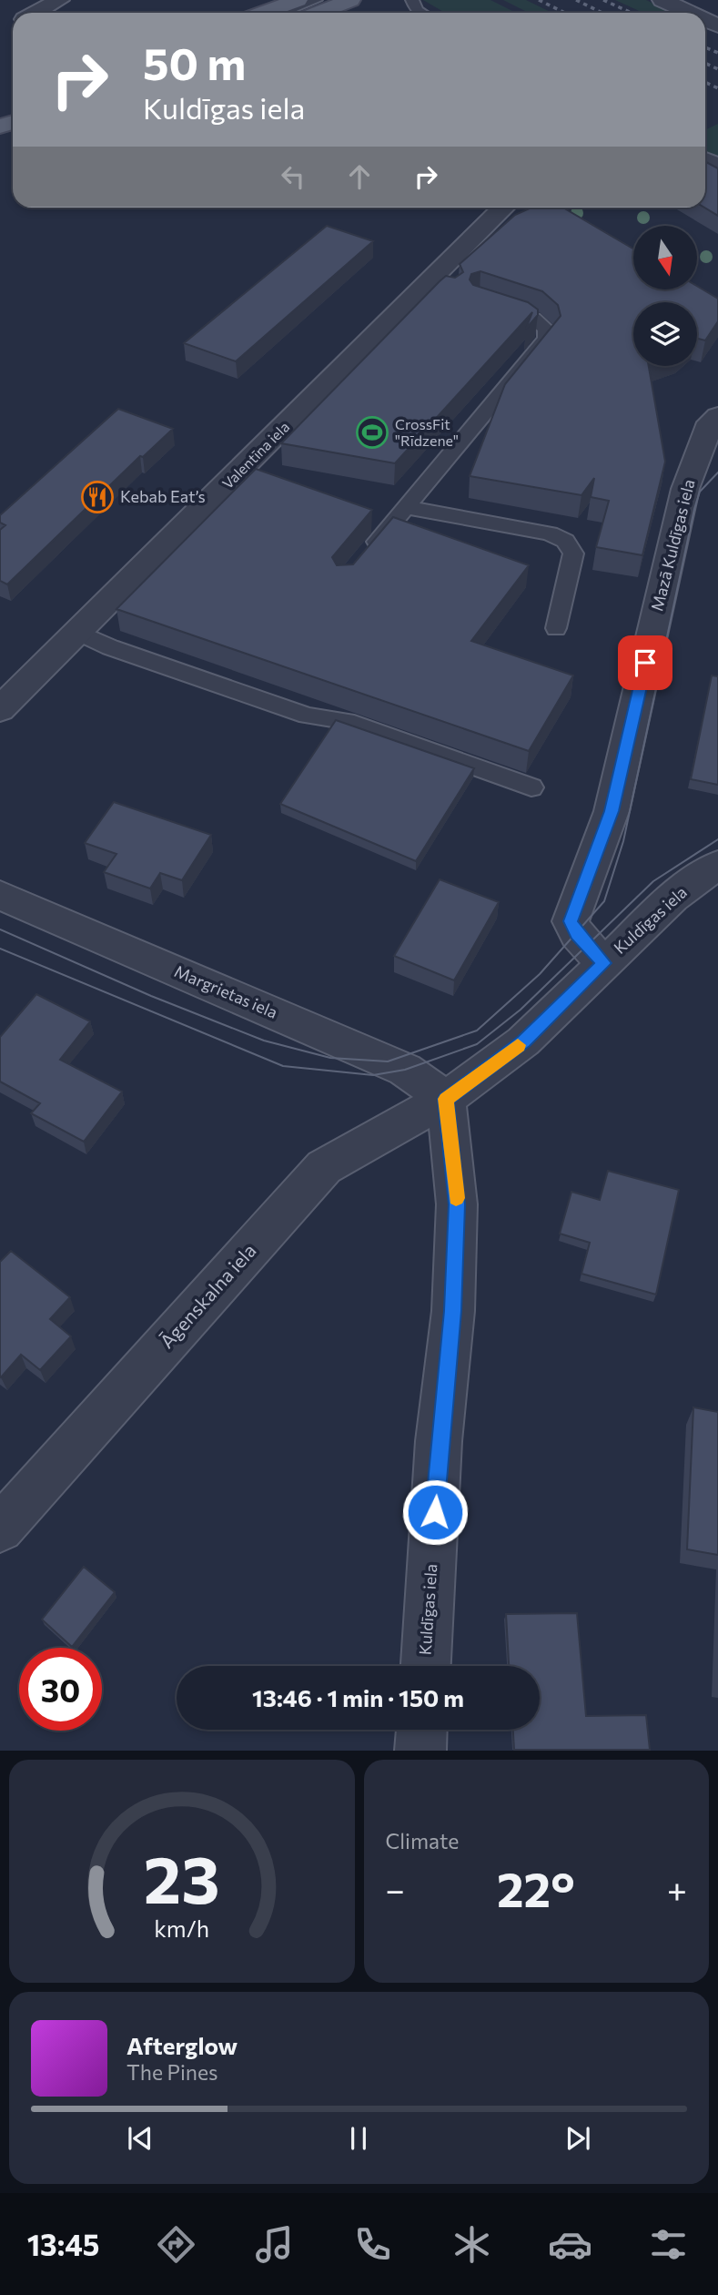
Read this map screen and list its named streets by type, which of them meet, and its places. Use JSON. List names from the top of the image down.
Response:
{
  "streets": {
    "street": [
      "Valentīna iela",
      "Mazā Kuldīgas iela",
      "Kuldīgas iela",
      "Margrietas iela",
      "Āgenskalna iela"
    ]
  },
  "crossings": [
    ["Mazā Kuldīgas iela", "Kuldīgas iela"],
    ["Kuldīgas iela", "Margrietas iela"],
    ["Kuldīgas iela", "Āgenskalna iela"],
    ["Margrietas iela", "Āgenskalna iela"]
  ],
  "places": {
    "sports": ["CrossFit \"Rīdzene\""],
    "restaurant": ["Kebab Eat’s"]
  },
  "north": "bottom",
  "page": {
    "turn": ["50 m", "Kuldīgas iela"],
    "limit": "30",
    "trip": "13:46 · 1 min · 150 m",
    "tile": "Climate",
    "heat": ["−", "22°", "+"],
    "song": ["Afterglow", "The Pines"],
    "tabs": "13:45",
    "gauge": ["23", "km/h"]
  }
}
